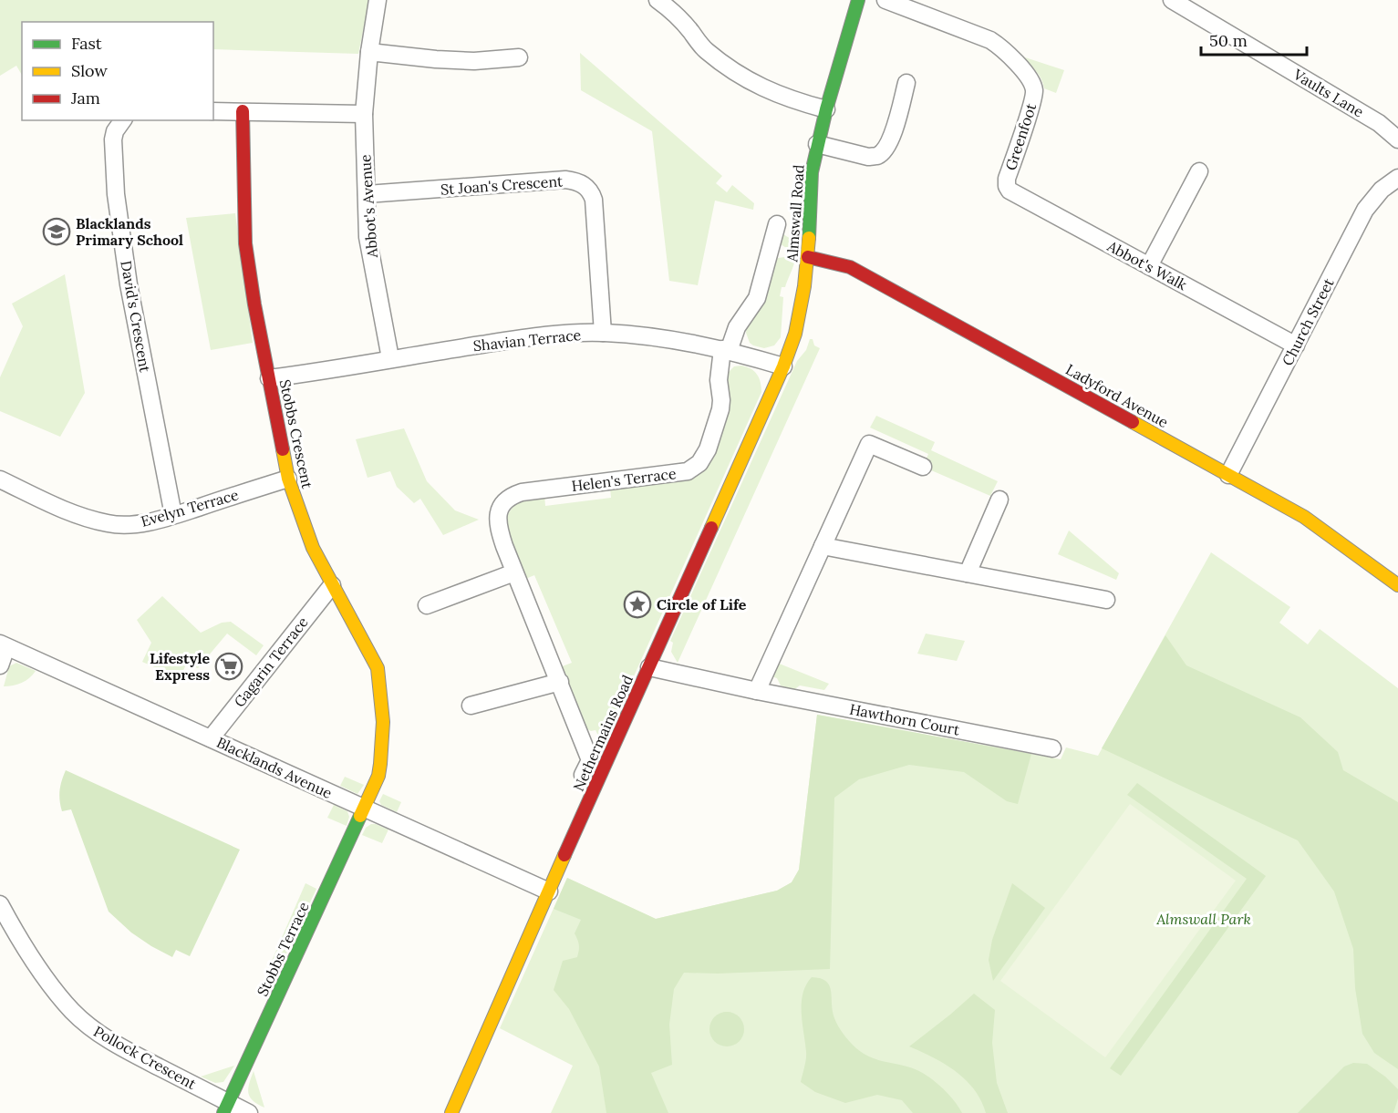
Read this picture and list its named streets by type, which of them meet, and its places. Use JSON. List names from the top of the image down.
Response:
{
  "streets": {
    "street": [
      "Vaults Lane",
      "Greenfoot",
      "St Joan's Crescent",
      "Abbot's Avenue",
      "Almswall Road",
      "Abbot's Walk",
      "David's Crescent",
      "Church Street",
      "Shavian Terrace",
      "Ladyford Avenue",
      "Stobbs Crescent",
      "Helen's Terrace",
      "Evelyn Terrace",
      "Gagarin Terrace",
      "Hawthorn Court",
      "Nethermains Road",
      "Blacklands Avenue",
      "Stobbs Terrace",
      "Pollock Crescent"
    ]
  },
  "crossings": [
    ["Greenfoot", "Abbot's Walk"],
    ["St Joan's Crescent", "Abbot's Avenue"],
    ["St Joan's Crescent", "Shavian Terrace"],
    ["Abbot's Avenue", "Shavian Terrace"],
    ["Almswall Road", "Shavian Terrace"],
    ["Almswall Road", "Ladyford Avenue"],
    ["Almswall Road", "Nethermains Road"],
    ["Abbot's Walk", "Church Street"],
    ["David's Crescent", "Evelyn Terrace"],
    ["Church Street", "Ladyford Avenue"],
    ["Shavian Terrace", "Stobbs Crescent"],
    ["Shavian Terrace", "Helen's Terrace"],
    ["Shavian Terrace", "Nethermains Road"],
    ["Stobbs Crescent", "Evelyn Terrace"],
    ["Stobbs Crescent", "Gagarin Terrace"],
    ["Stobbs Crescent", "Blacklands Avenue"],
    ["Stobbs Crescent", "Stobbs Terrace"],
    ["Gagarin Terrace", "Blacklands Avenue"],
    ["Hawthorn Court", "Nethermains Road"],
    ["Nethermains Road", "Blacklands Avenue"],
    ["Blacklands Avenue", "Stobbs Terrace"],
    ["Stobbs Terrace", "Pollock Crescent"]
  ],
  "parks": ["Almswall Park"],
  "places": {
    "school or university": ["Blacklands Primary School"],
    "place": ["Circle of Life"],
    "supermarket": ["Lifestyle Express"]
  },
  "legend": ["Fast", "Slow", "Jam"],
  "scale_bar": "50 m"
}
